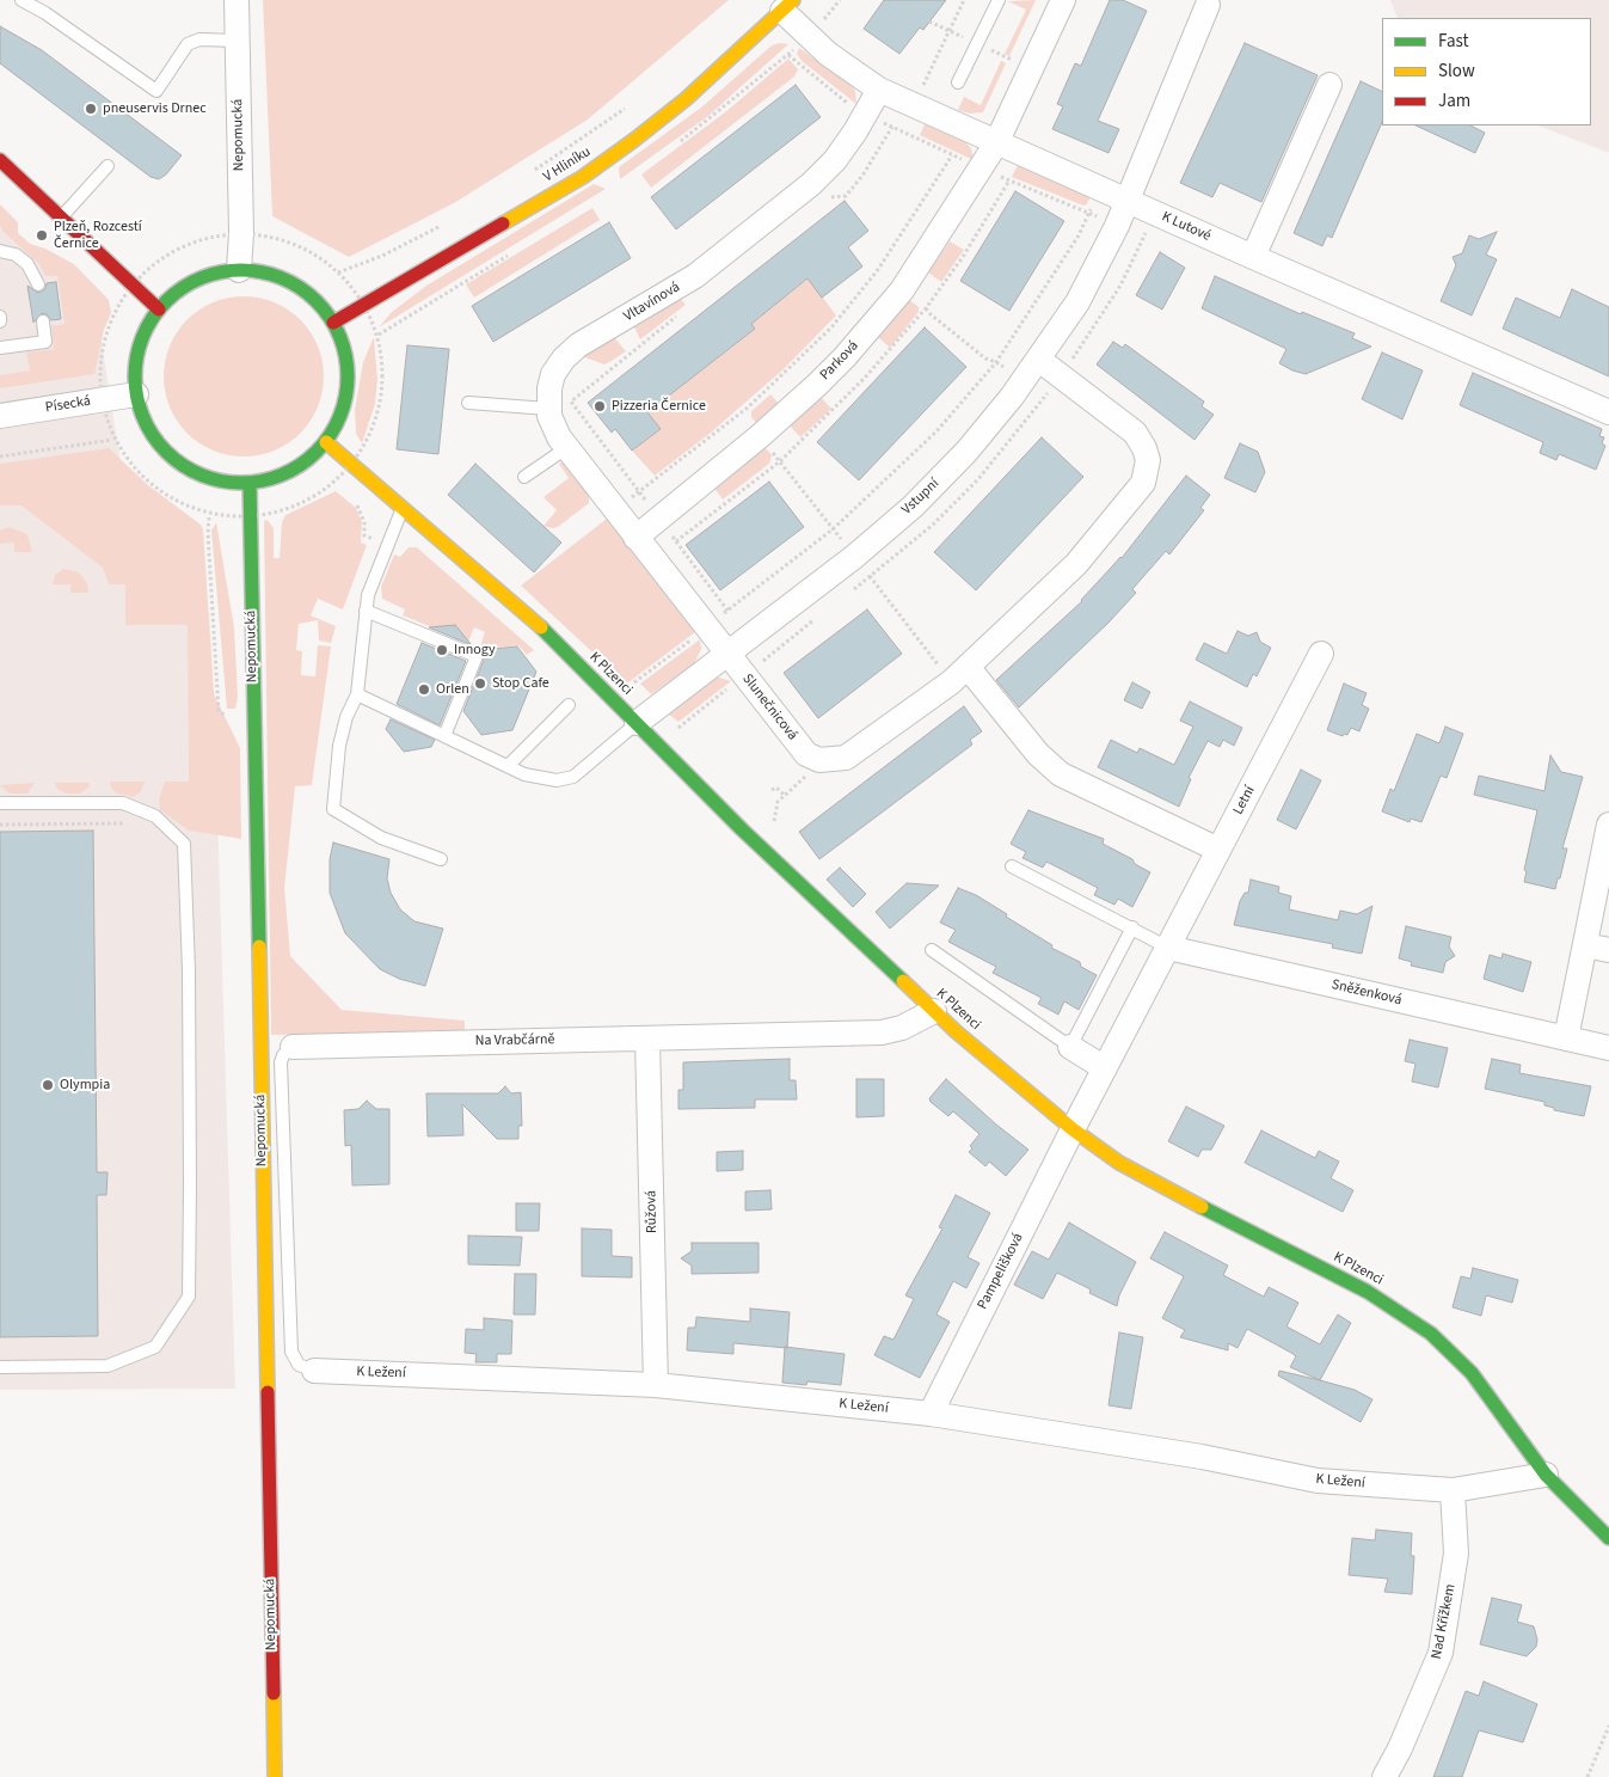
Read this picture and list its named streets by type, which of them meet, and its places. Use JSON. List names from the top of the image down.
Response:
{
  "streets": {
    "street": [
      "Nepomucká",
      "V Hliníku",
      "K Lutové",
      "Vltavínová",
      "Parková",
      "Písecká",
      "Vstupní",
      "K Plzenci",
      "Slunečnicová",
      "Letní",
      "Sněženková",
      "Na Vrabčárně",
      "Růžová",
      "Pampelišková",
      "K Ležení",
      "Nad Křížkem"
    ]
  },
  "crossings": [
    ["Nepomucká", "V Hliníku"],
    ["Nepomucká", "Písecká"],
    ["Nepomucká", "K Plzenci"],
    ["V Hliníku", "K Lutové"],
    ["V Hliníku", "Písecká"],
    ["V Hliníku", "K Plzenci"],
    ["K Lutové", "Vltavínová"],
    ["K Lutové", "Parková"],
    ["K Lutové", "Vstupní"],
    ["Vltavínová", "Parková"],
    ["Vltavínová", "Slunečnicová"],
    ["Parková", "Slunečnicová"],
    ["Písecká", "K Plzenci"],
    ["Vstupní", "K Plzenci"],
    ["Vstupní", "Slunečnicová"],
    ["K Plzenci", "Letní"],
    ["K Plzenci", "Na Vrabčárně"],
    ["K Plzenci", "Pampelišková"],
    ["K Plzenci", "K Ležení"],
    ["Letní", "Sněženková"],
    ["Letní", "Pampelišková"],
    ["Na Vrabčárně", "Růžová"],
    ["Na Vrabčárně", "K Ležení"],
    ["Růžová", "K Ležení"],
    ["Pampelišková", "K Ležení"],
    ["K Ležení", "Nad Křížkem"]
  ],
  "places": [
    "pneuservis Drnec",
    "Plzeň, Rozcestí Černice",
    "Pizzeria Černice",
    "Innogy",
    "Stop Cafe",
    "Orlen",
    "Olympia"
  ],
  "legend": ["Fast", "Slow", "Jam"]
}
